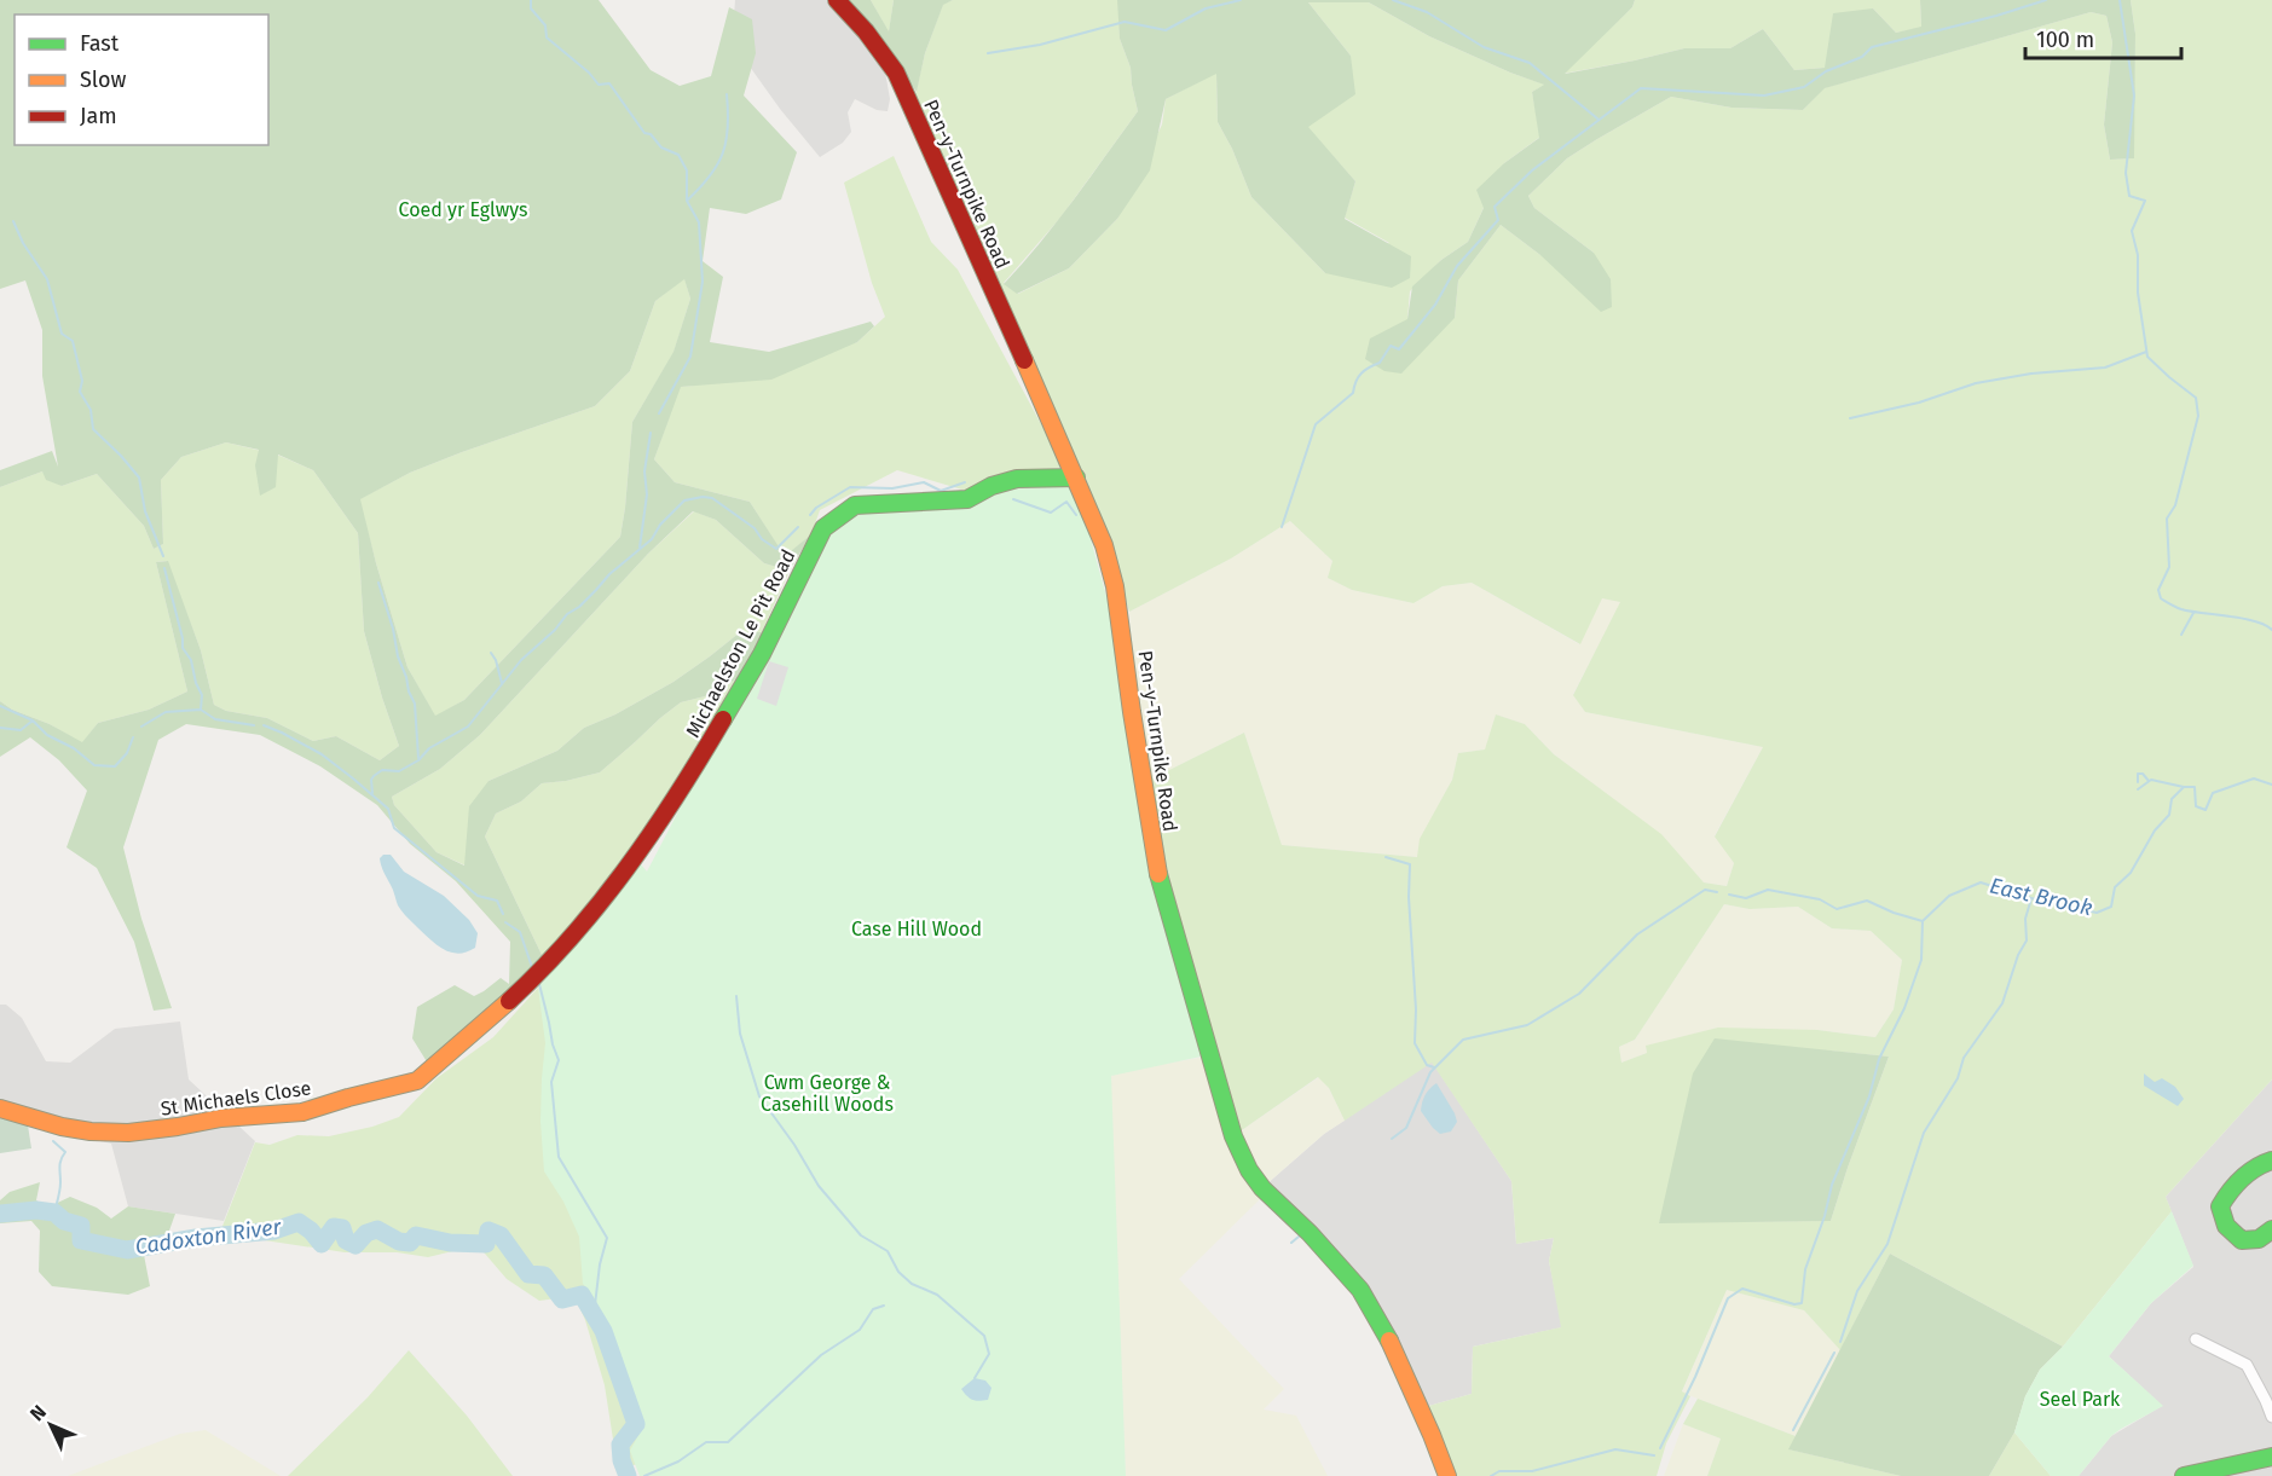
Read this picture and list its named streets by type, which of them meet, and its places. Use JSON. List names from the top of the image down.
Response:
{
  "streets": {
    "street": ["Pen-y-Turnpike Road", "Michaelston Le Pit Road", "St Michaels Close"]
  },
  "crossings": [
    ["Pen-y-Turnpike Road", "Michaelston Le Pit Road"],
    ["Michaelston Le Pit Road", "St Michaels Close"]
  ],
  "water": ["East Brook", "Cadoxton River"],
  "parks": [
    "Coed yr Eglwys",
    "Case Hill Wood",
    "Cwm George & Casehill Woods",
    "Seel Park"
  ],
  "legend": ["Fast", "Slow", "Jam"],
  "scale_bar": "100 m",
  "north": "top left"
}
